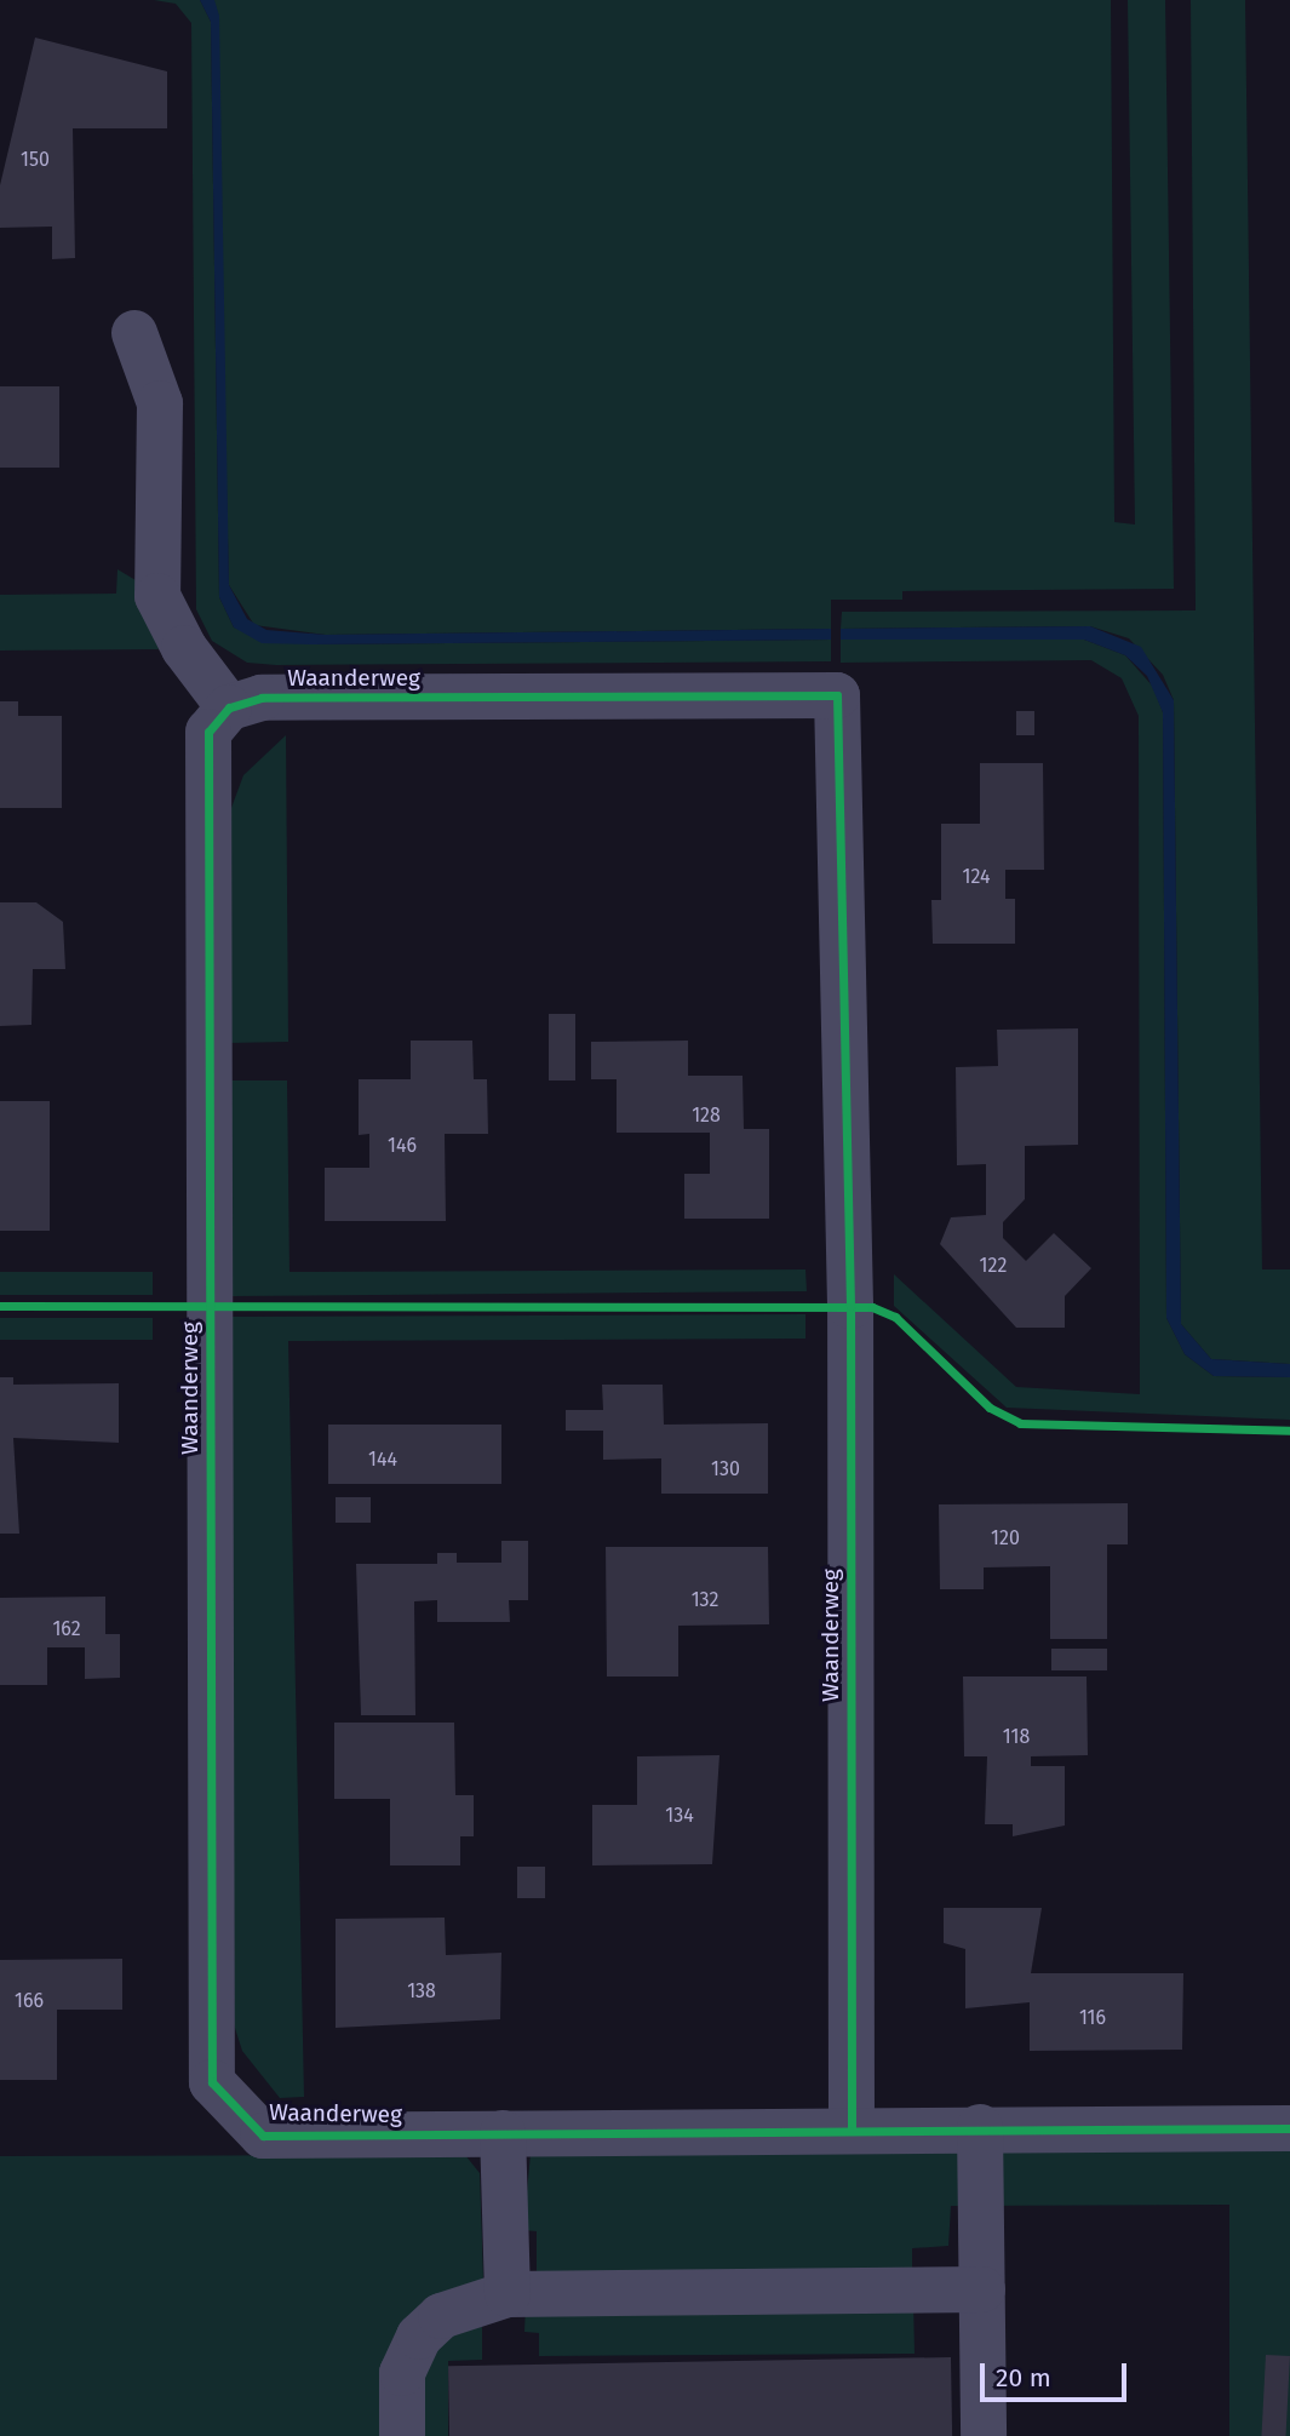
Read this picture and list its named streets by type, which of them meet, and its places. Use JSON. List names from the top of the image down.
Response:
{
  "streets": {
    "street": ["Waanderweg"]
  },
  "house_numbers": [
    "150",
    "124",
    "128",
    "146",
    "122",
    "144",
    "130",
    "120",
    "132",
    "162",
    "118",
    "134",
    "138",
    "166",
    "116"
  ],
  "scale_bar": "20 m"
}
